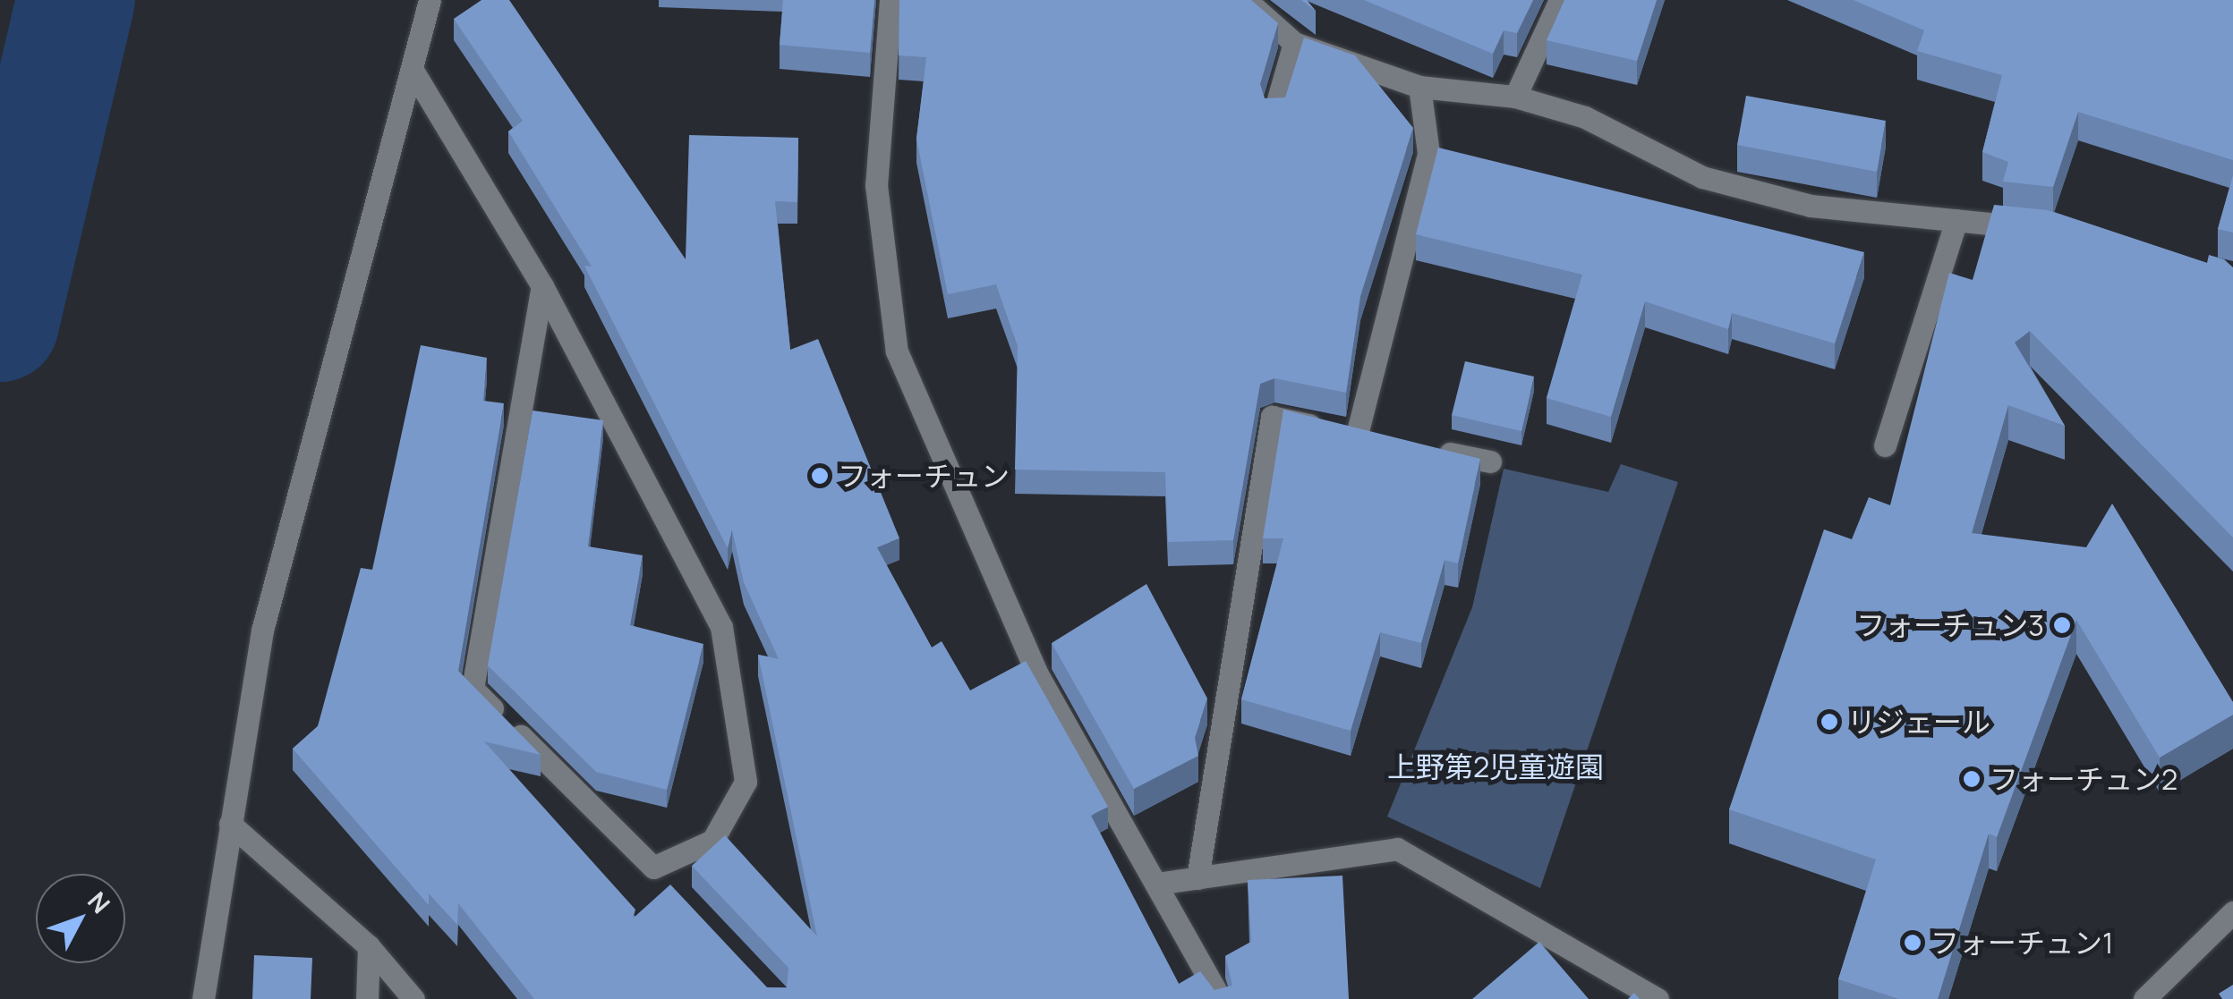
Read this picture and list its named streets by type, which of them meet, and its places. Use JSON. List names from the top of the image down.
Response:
{
  "parks": ["上野第2児童遊園"],
  "places": [
    "フォーチュン",
    "フォーチュン3",
    "リジェール",
    "フォーチュン2",
    "フォーチュン1"
  ],
  "north": "top right"
}
